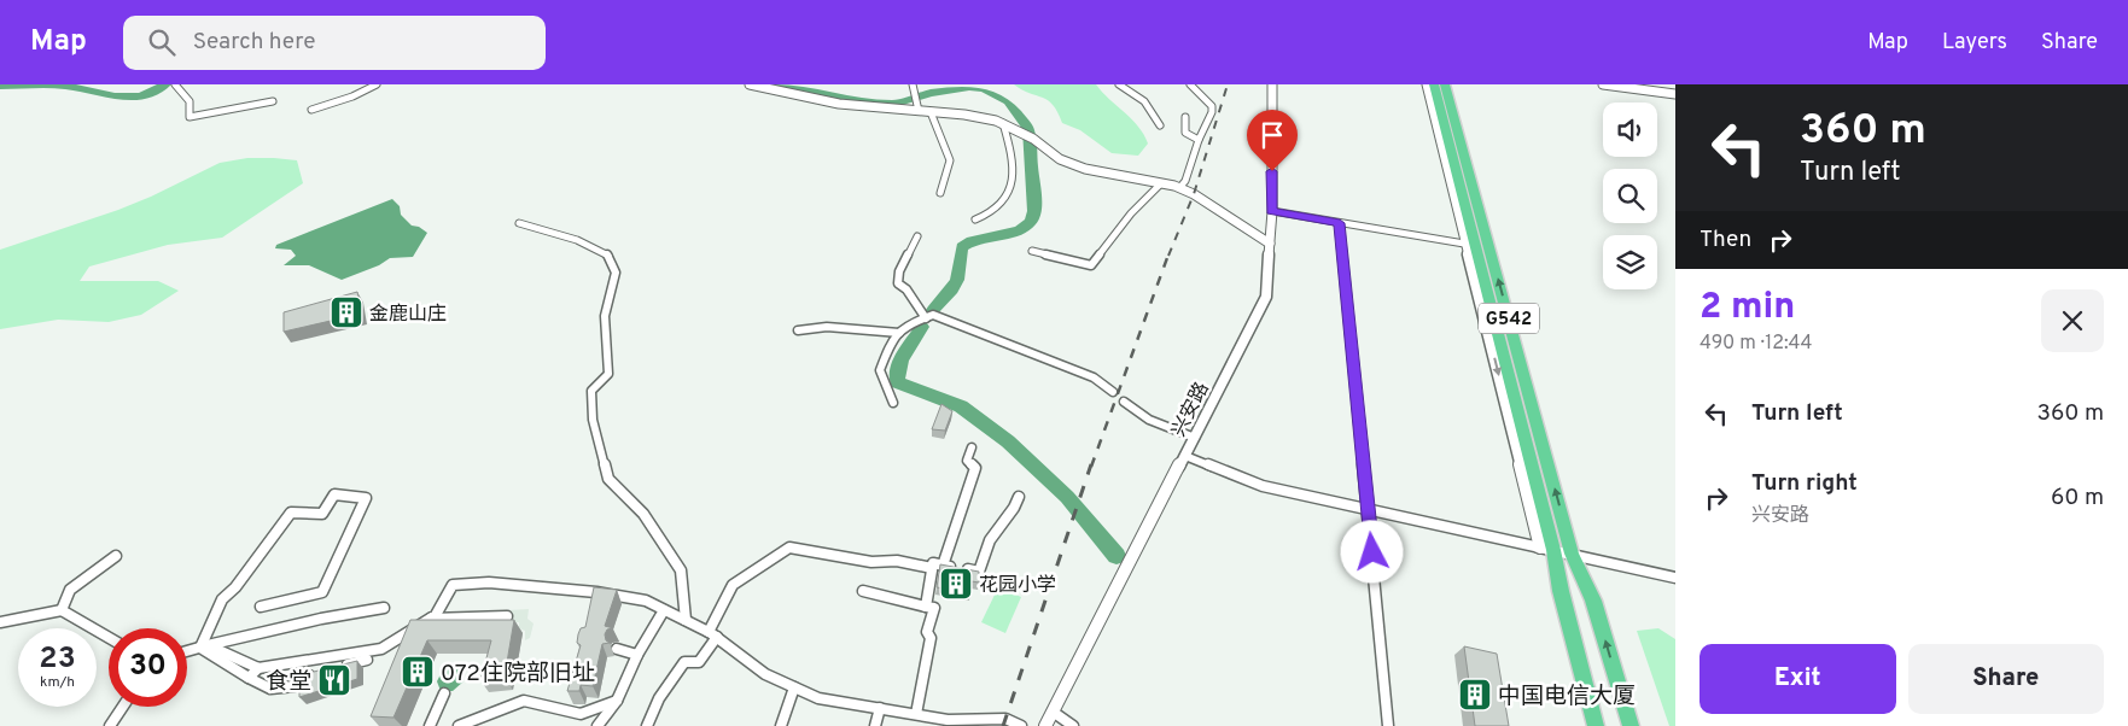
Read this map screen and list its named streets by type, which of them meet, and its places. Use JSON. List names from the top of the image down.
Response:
{
  "streets": {
    "highway": ["G542"],
    "street": ["兴安路"]
  },
  "places": {
    "building": [
      "金鹿山庄",
      "花园小学",
      "072住院部旧址",
      "中国电信大厦"
    ],
    "restaurant": ["食堂"]
  },
  "page": {
    "header": "Map",
    "search": "Search here",
    "nav": ["Map", "Layers", "Share"],
    "turn": ["360 m", "Turn left"],
    "then": "Then",
    "heading": ["2 min", "490 m · 12:44"],
    "list": [
      {
        "name": "Turn left",
        "value": "360 m"
      },
      {
        "name": "Turn right",
        "note": "兴安路",
        "value": "60 m"
      }
    ],
    "speed": "23 km/h",
    "limit": "30",
    "buttons": ["Exit", "Share"]
  }
}
